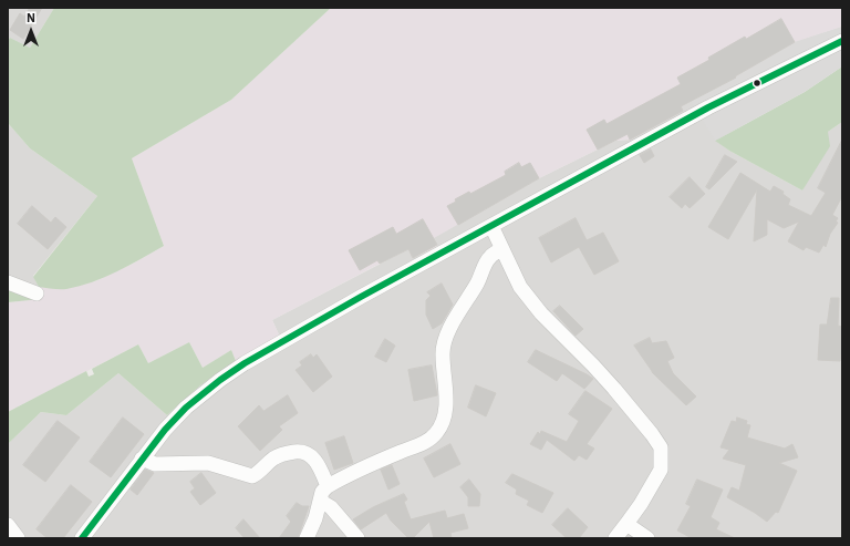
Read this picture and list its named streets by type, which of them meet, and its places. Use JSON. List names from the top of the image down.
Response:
{
  "north": "top"
}
